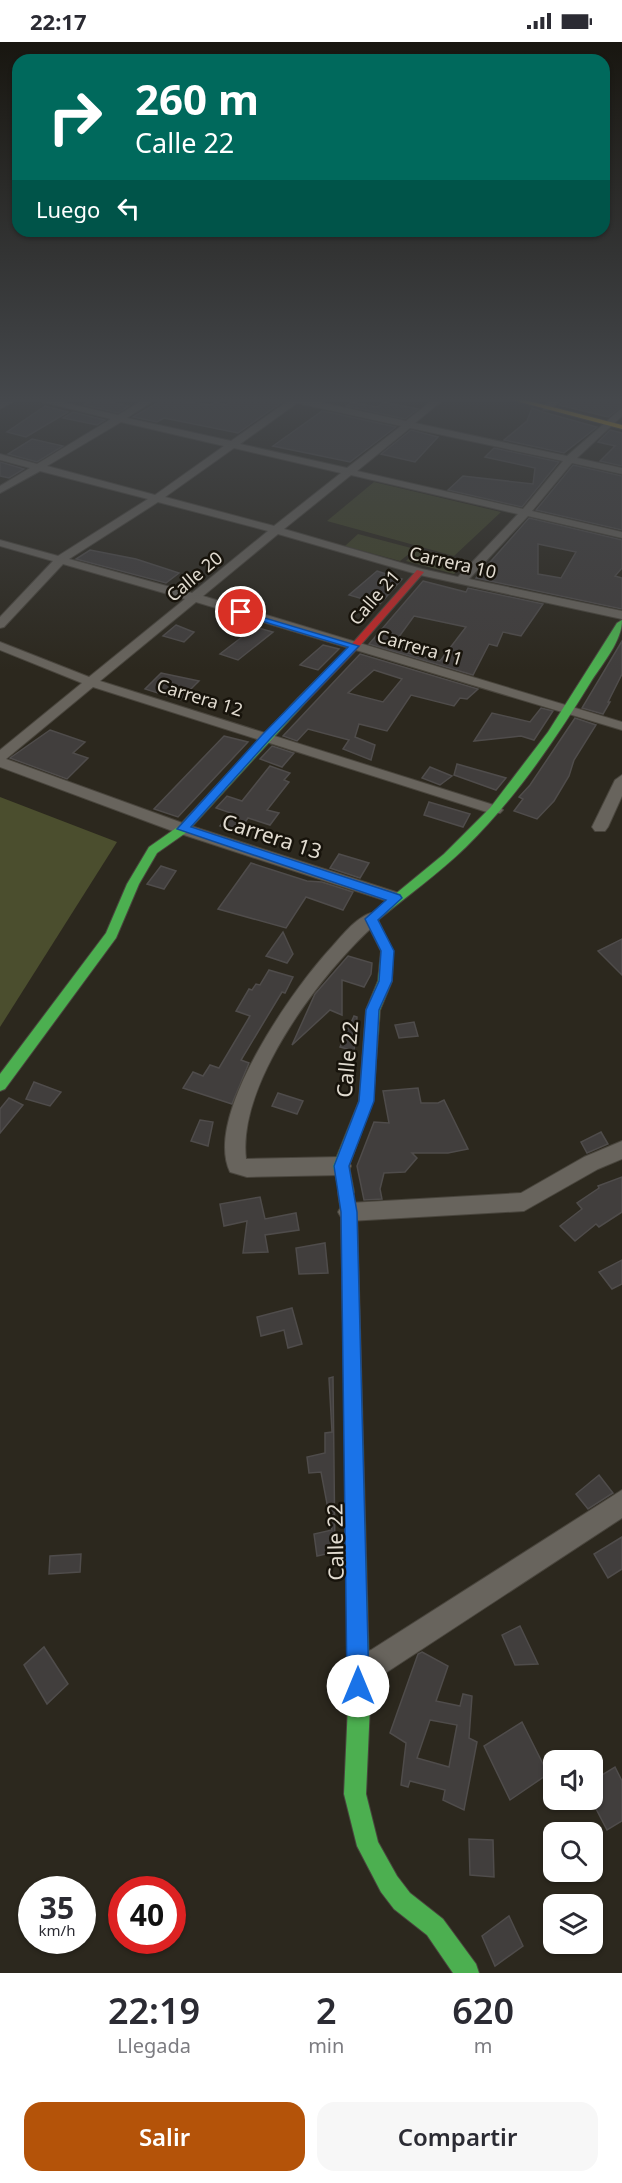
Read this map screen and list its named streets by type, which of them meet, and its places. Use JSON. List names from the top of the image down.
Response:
{
  "streets": {
    "street": [
      "Carrera 10",
      "Calle 20",
      "Calle 21",
      "Carrera 11",
      "Carrera 12",
      "Carrera 13",
      "Calle 22"
    ]
  },
  "crossings": [
    ["Carrera 10", "Calle 20"],
    ["Carrera 10", "Calle 21"],
    ["Calle 20", "Carrera 11"],
    ["Calle 20", "Carrera 12"],
    ["Calle 20", "Carrera 13"],
    ["Calle 21", "Carrera 11"],
    ["Calle 21", "Carrera 12"],
    ["Calle 21", "Carrera 13"]
  ],
  "page": {
    "status": "22:17",
    "turn": ["260 m", "Calle 22"],
    "then": "Luego",
    "speed": "35 km/h",
    "limit": "40",
    "eta": [
      "22:19",
      "Llegada",
      "2",
      "min",
      "620",
      "m"
    ],
    "buttons": ["Salir", "Compartir"]
  }
}
